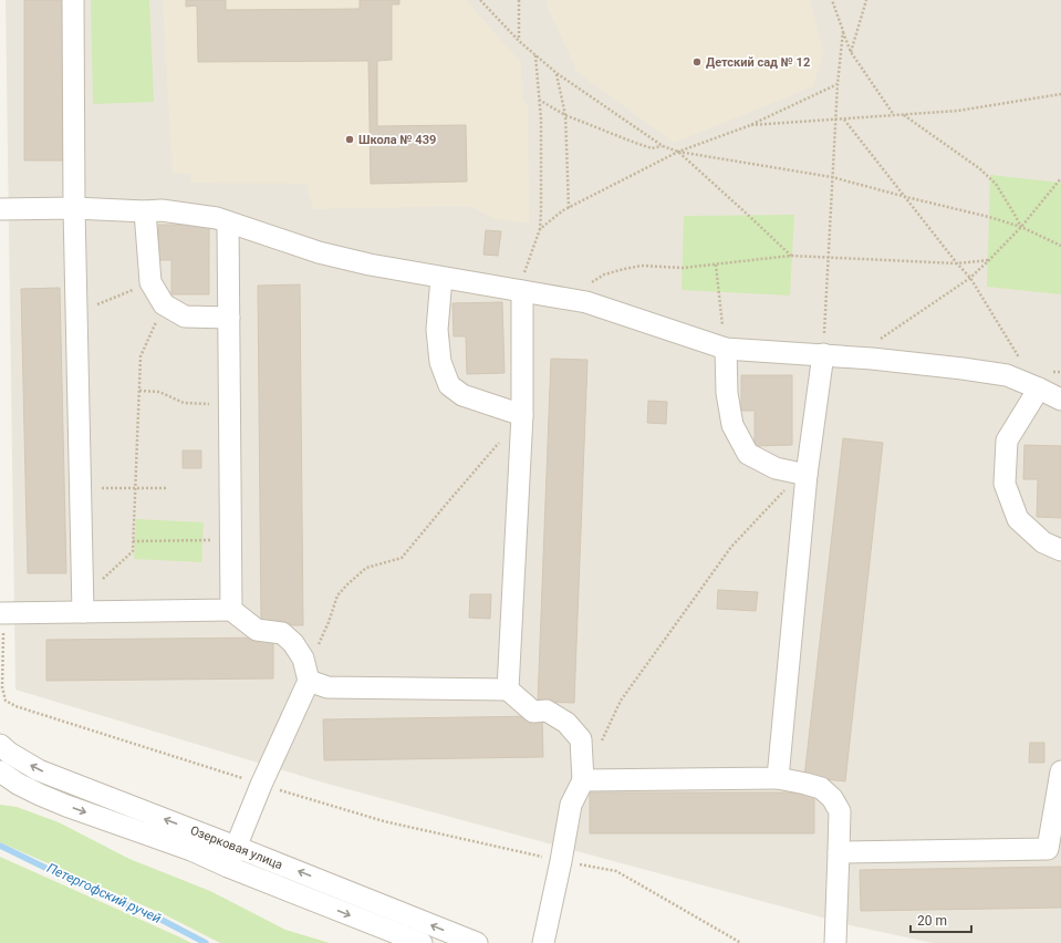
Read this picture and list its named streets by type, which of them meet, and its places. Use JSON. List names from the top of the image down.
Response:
{
  "streets": {
    "street": ["Озерковая улица"]
  },
  "water": ["Петергофский ручей"],
  "places": ["Детский сад № 12", "Школа № 439"],
  "scale_bar": "20 m"
}
